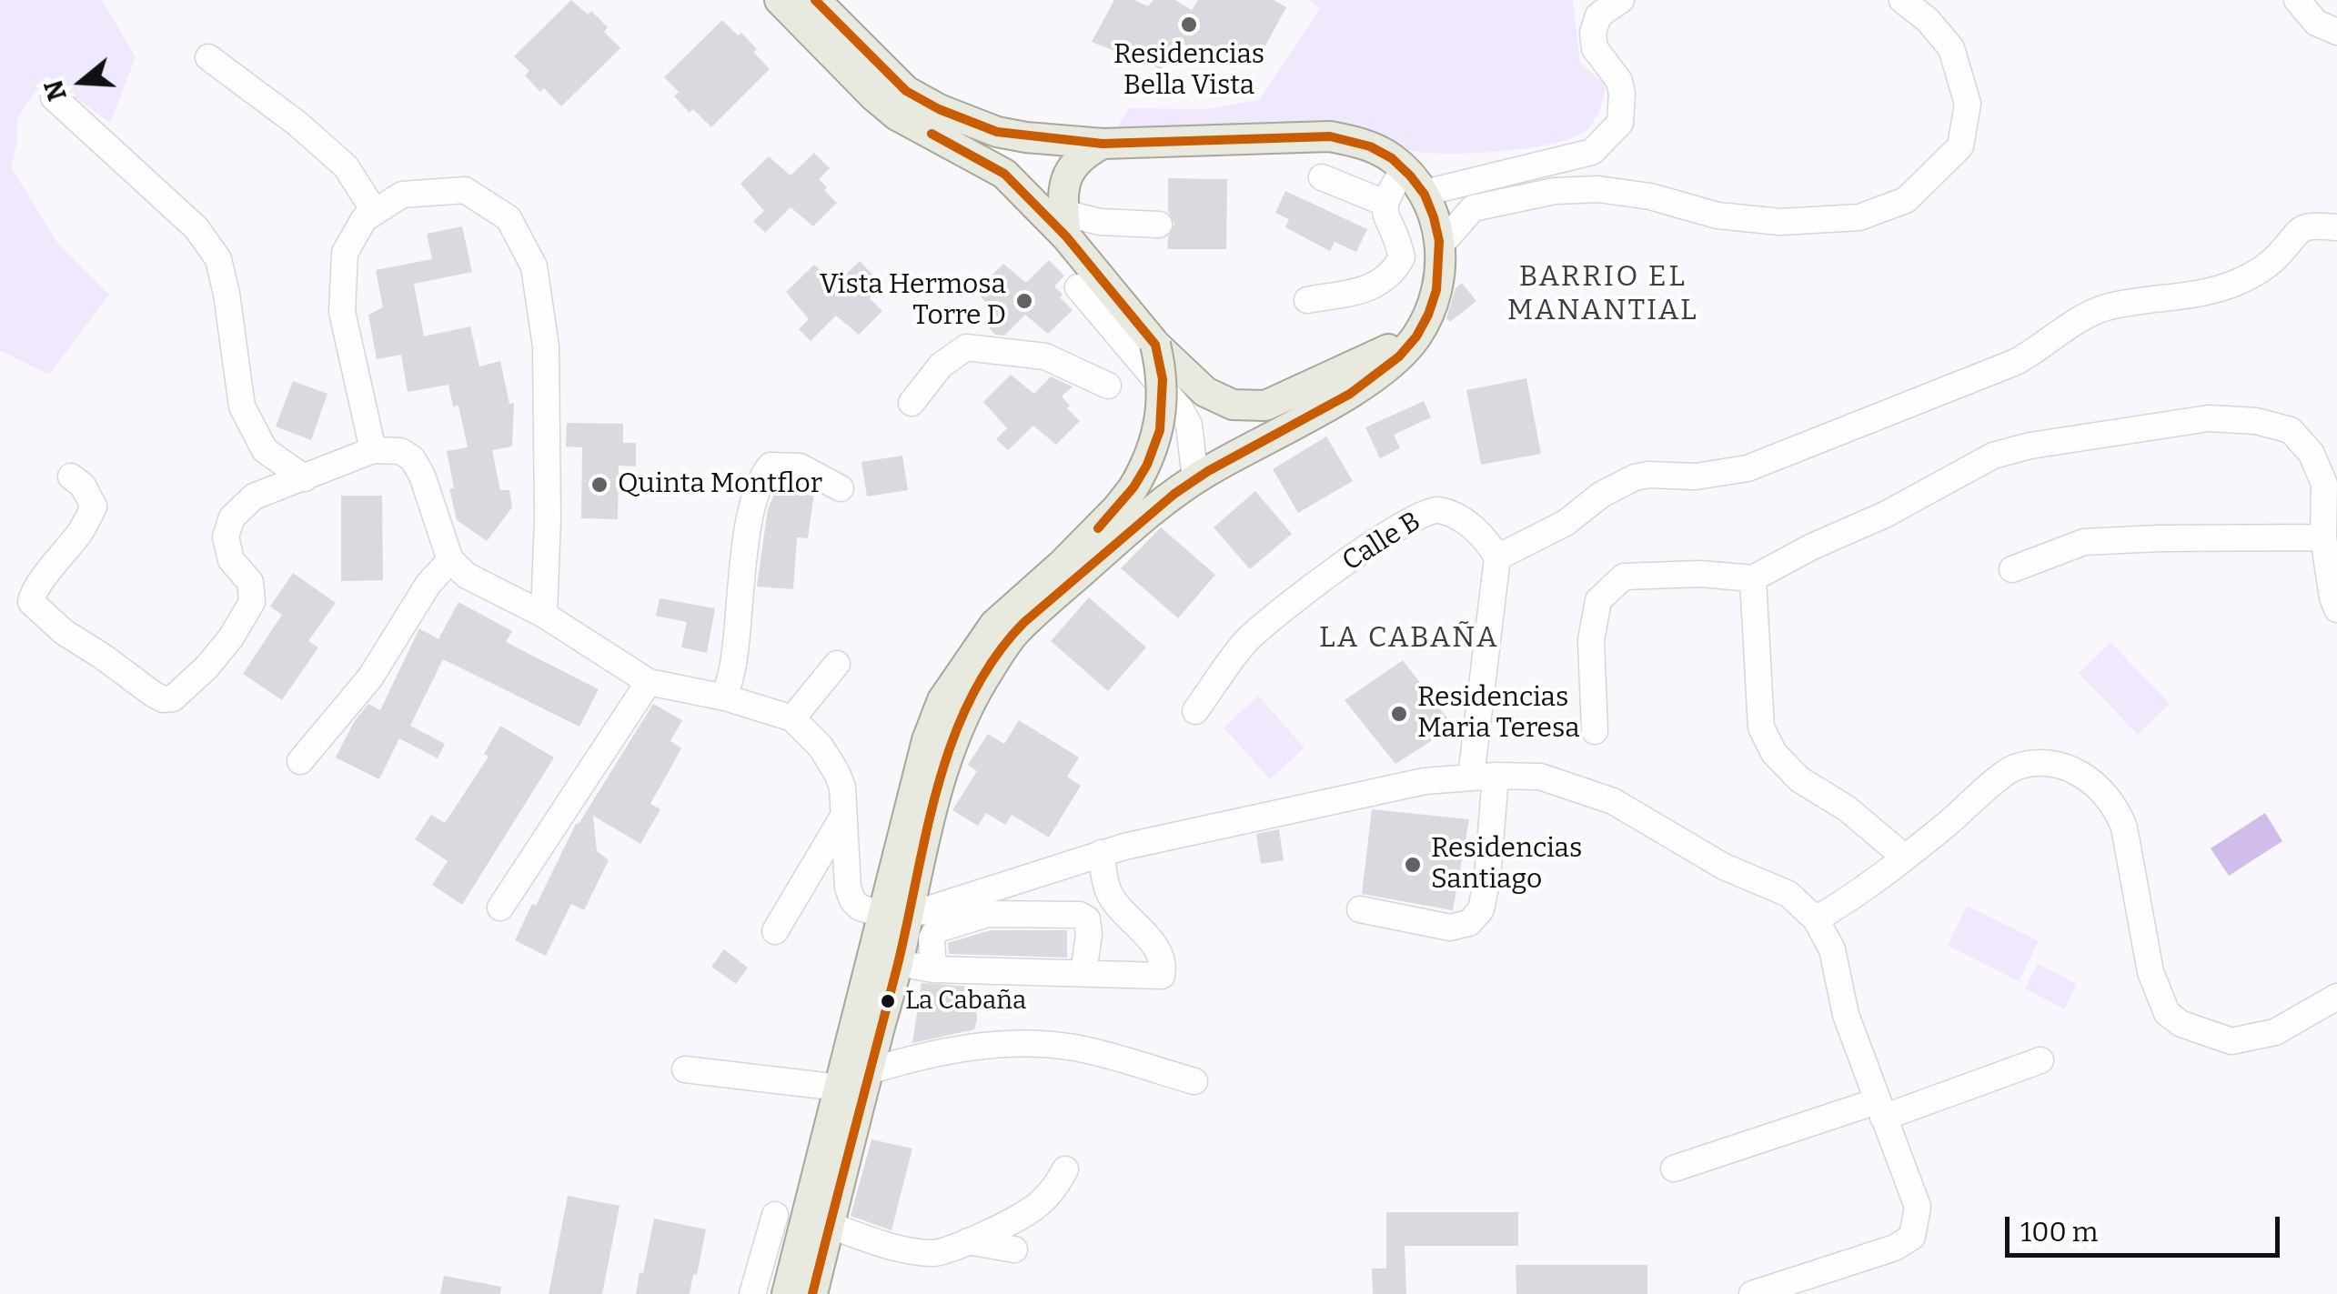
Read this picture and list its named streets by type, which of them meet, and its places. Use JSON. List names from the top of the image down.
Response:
{
  "streets": {
    "street": ["Calle B"]
  },
  "districts": ["BARRIO EL MANANTIAL", "LA CABAÑA"],
  "places": [
    "Residencias Bella Vista",
    "Vista Hermosa Torre D",
    "Quinta Montflor",
    "Residencias Maria Teresa",
    "Residencias Santiago",
    "La Cabaña"
  ],
  "scale_bar": "100 m",
  "north": "left"
}
